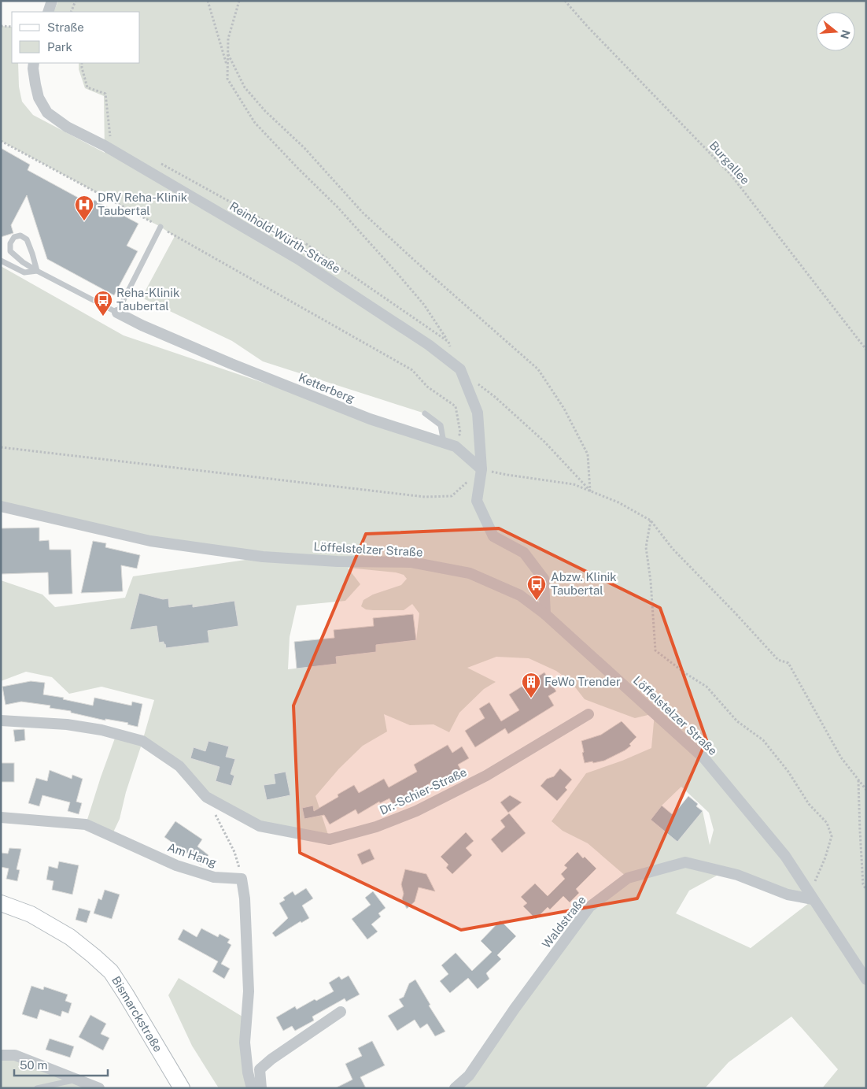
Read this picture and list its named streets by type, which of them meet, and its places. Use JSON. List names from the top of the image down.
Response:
{
  "streets": {
    "street": [
      "Reinhold-Würth-Straße",
      "Ketterberg",
      "Löffelstelzer Straße",
      "Dr.-Schier-Straße",
      "Am Hang",
      "Waldstraße",
      "Bismarckstraße"
    ],
    "path": ["Burgallee"]
  },
  "crossings": [
    ["Reinhold-Würth-Straße", "Ketterberg"],
    ["Löffelstelzer Straße", "Waldstraße"]
  ],
  "places": {
    "hospital": ["DRV Reha-Klinik Taubertal"],
    "bus stop": ["Reha-Klinik Taubertal", "Abzw. Klinik Taubertal"],
    "building": ["FeWo Trender"]
  },
  "legend": ["Straße", "Park"],
  "scale_bar": "50 m",
  "north": "right"
}
